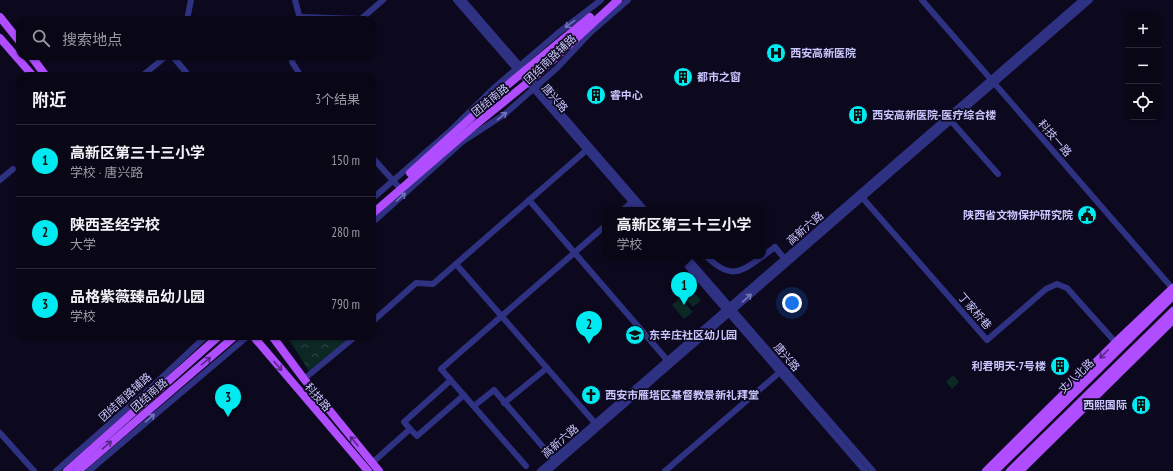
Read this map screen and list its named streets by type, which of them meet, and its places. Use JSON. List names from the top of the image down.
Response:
{
  "streets": {
    "main road": ["团结南路", "丈八北路", "科技路"],
    "street": [
      "团结南路辅路",
      "唐兴路",
      "科技一路",
      "高新六路",
      "丁家桥巷"
    ]
  },
  "crossings": [
    ["团结南路辅路", "唐兴路"],
    ["团结南路辅路", "团结南路"],
    ["唐兴路", "团结南路"],
    ["唐兴路", "高新六路"],
    ["科技一路", "高新六路"],
    ["高新六路", "丁家桥巷"],
    ["丁家桥巷", "丈八北路"]
  ],
  "places": {
    "hospital": ["西安高新医院"],
    "building": [
      "都市之窗",
      "睿中心",
      "西安高新医院-医疗综合楼",
      "利君明天-7号楼",
      "西熙国际"
    ],
    "public building": ["陕西省文物保护研究院"],
    "school or university": ["东辛庄社区幼儿园"],
    "church": ["西安市雁塔区基督教景新礼拜堂"]
  },
  "page": {
    "map_buttons": ["+", "−"],
    "search": "搜索地点",
    "heading": ["附近", "3个结果"],
    "list": [
      {
        "mark": "1",
        "name": "高新区第三十三小学",
        "note": "学校 · 唐兴路",
        "value": "150 m"
      },
      {
        "mark": "2",
        "name": "陕西圣经学校",
        "note": "大学",
        "value": "280 m"
      },
      {
        "mark": "3",
        "name": "品格紫薇臻品幼儿园",
        "note": "学校",
        "value": "790 m"
      }
    ],
    "popup": ["高新区第三十三小学", "学校"],
    "pins": ["1", "2", "3"]
  }
}
